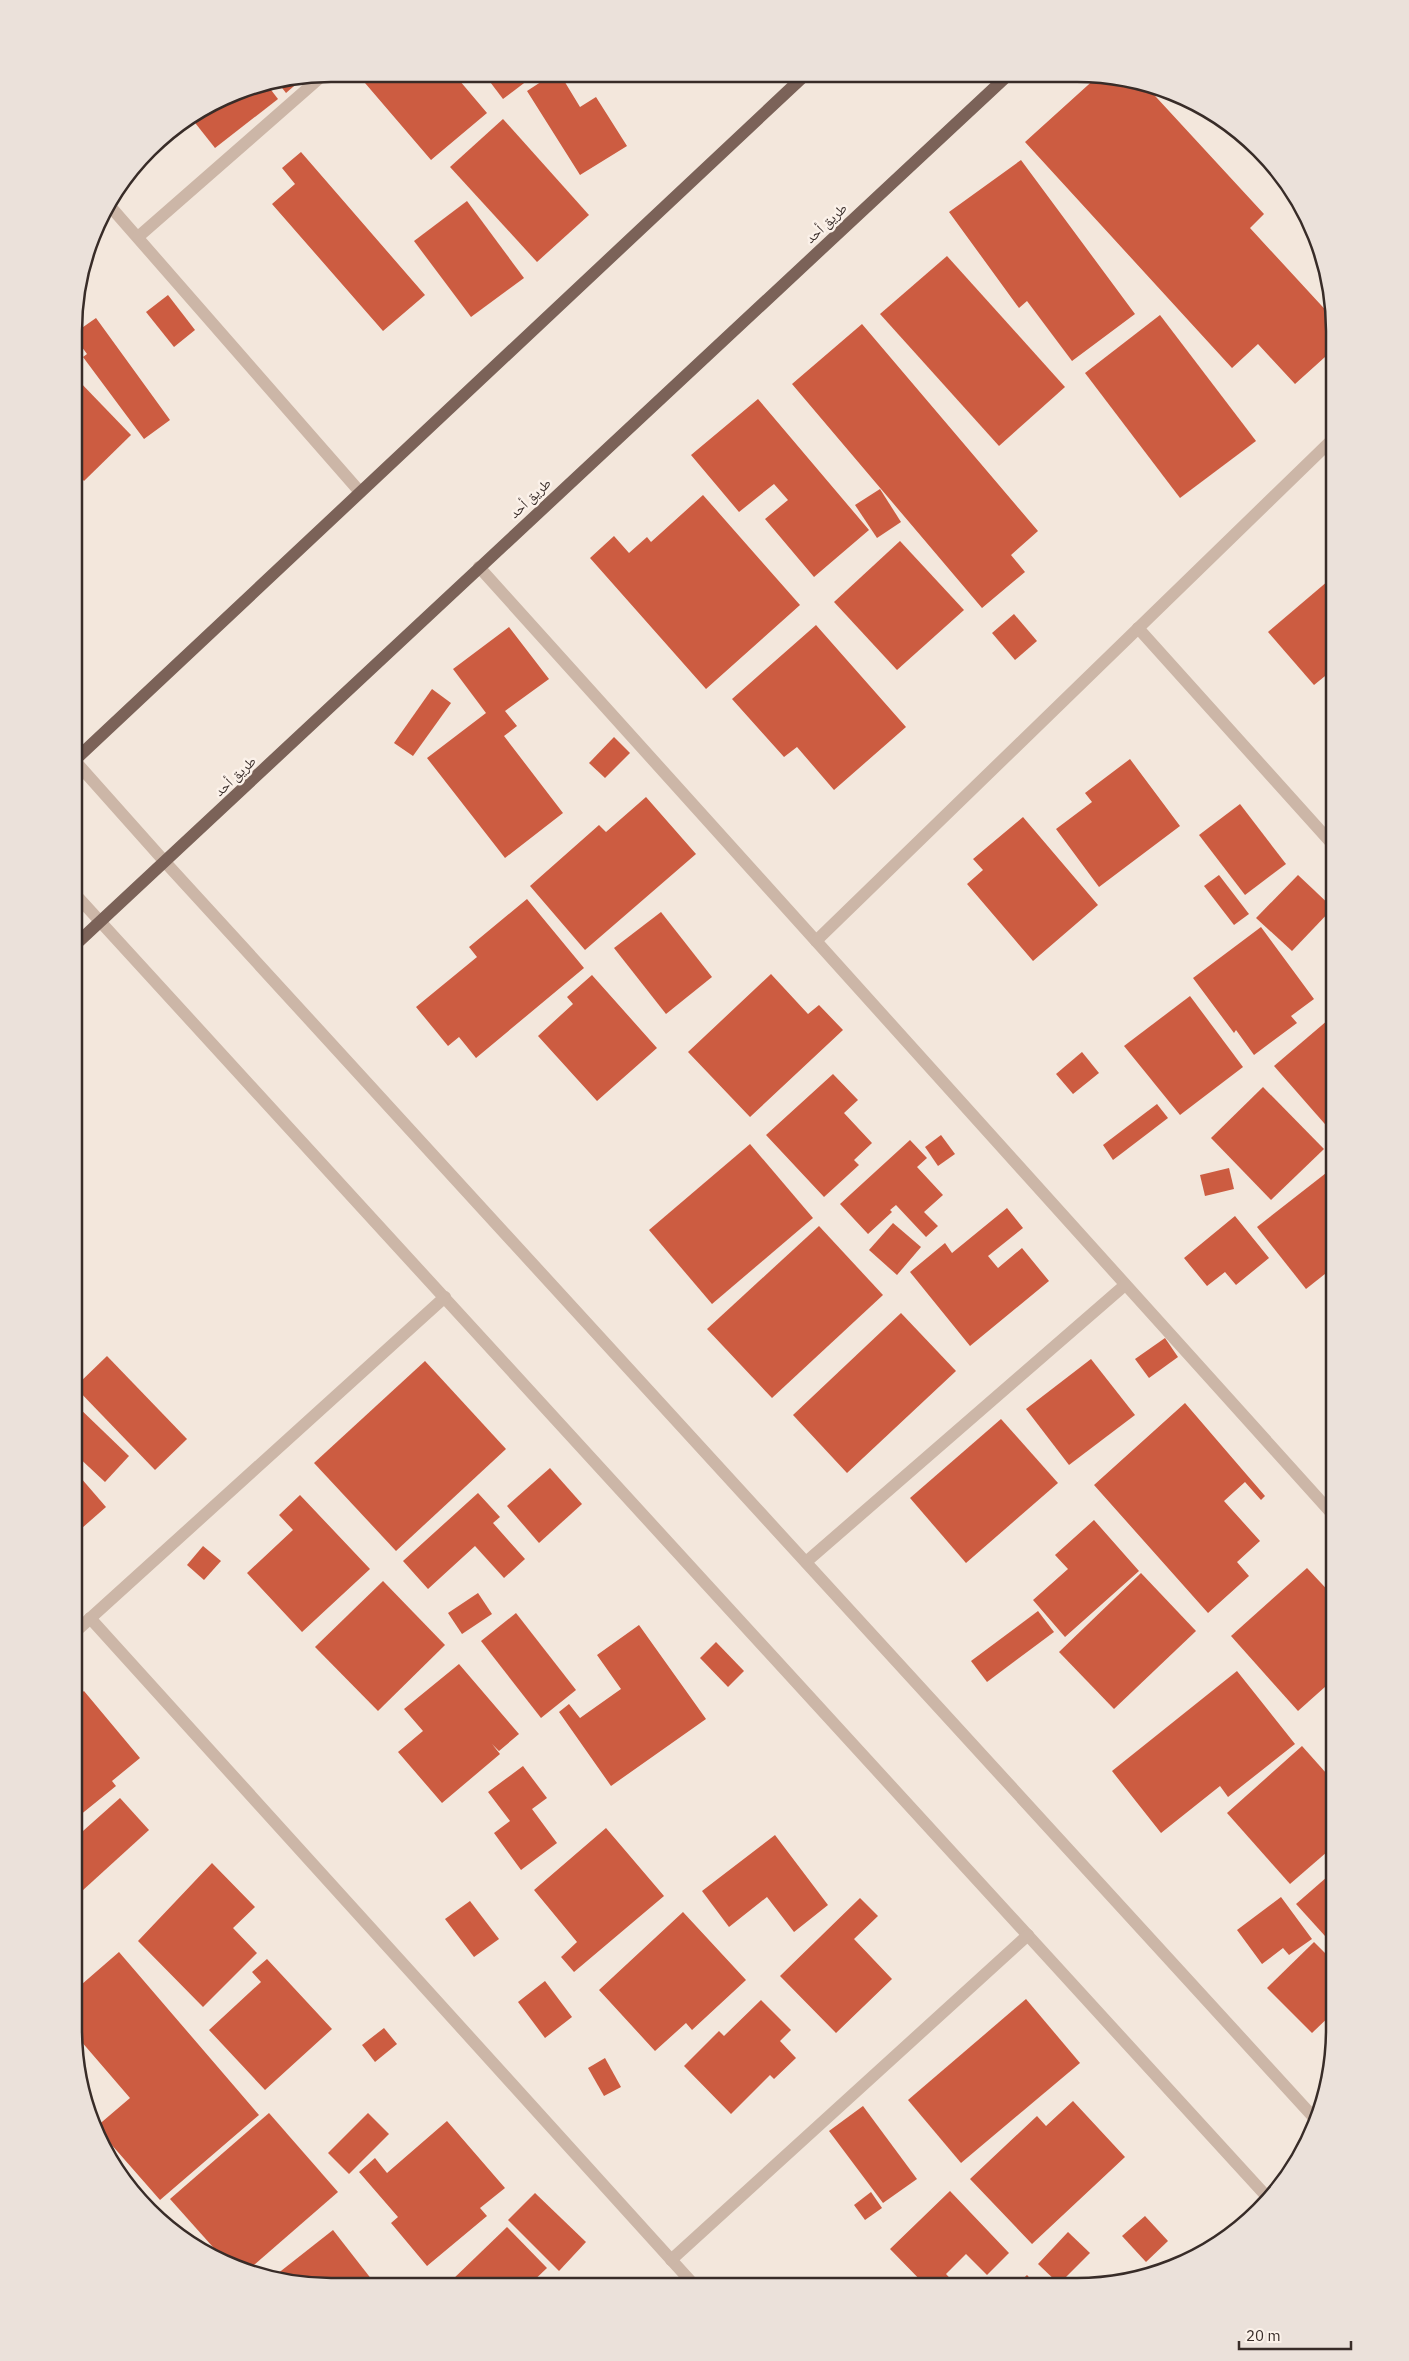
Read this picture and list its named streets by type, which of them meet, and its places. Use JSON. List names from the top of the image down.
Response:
{
  "streets": {
    "main road": ["طريق أحد"]
  },
  "scale_bar": "20 m"
}
